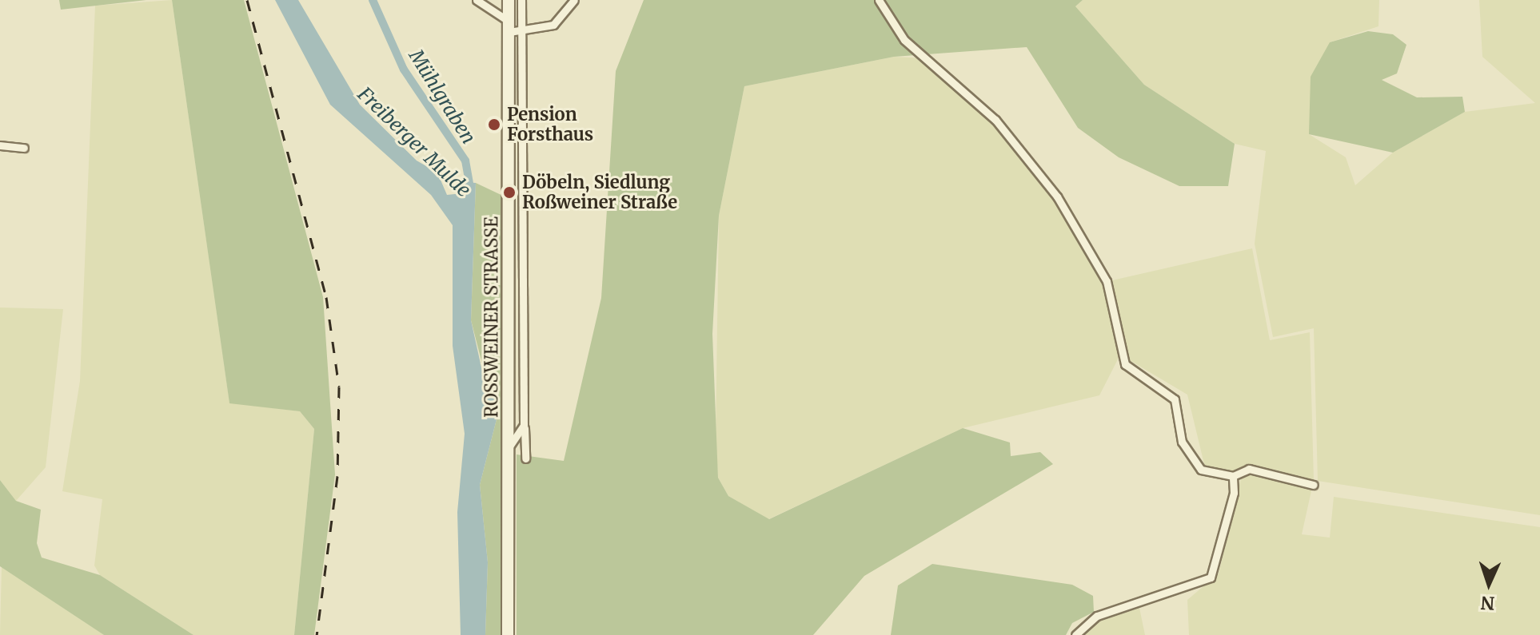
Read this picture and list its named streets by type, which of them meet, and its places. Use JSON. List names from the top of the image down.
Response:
{
  "streets": {
    "main road": ["ROSSWEINER STRASSE"]
  },
  "water": ["Mühlgraben", "Freiberger Mulde"],
  "places": ["Pension Forsthaus", "Döbeln, Siedlung Roßweiner Straße"],
  "north": "bottom"
}
